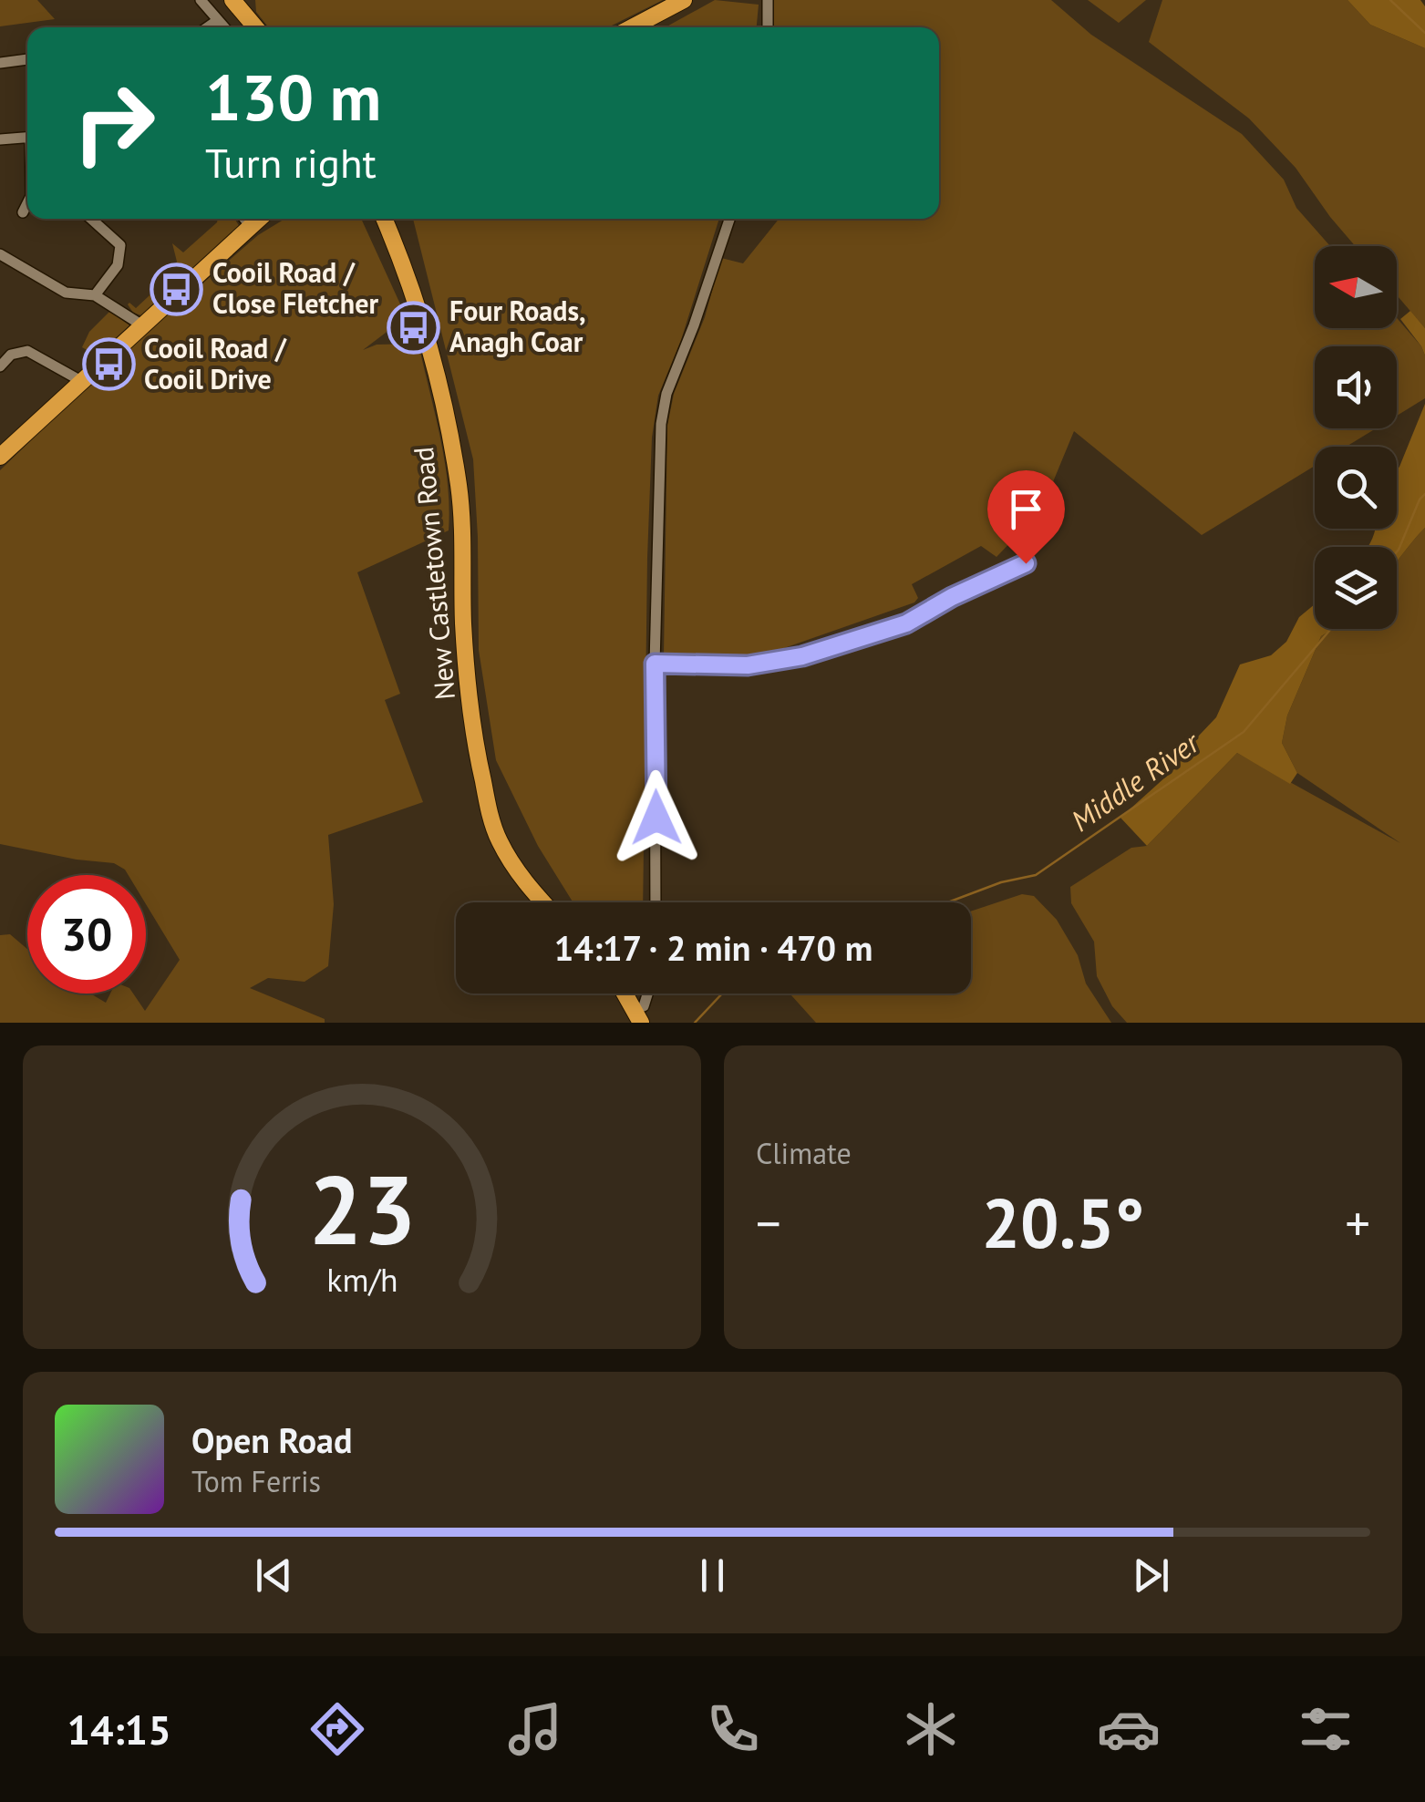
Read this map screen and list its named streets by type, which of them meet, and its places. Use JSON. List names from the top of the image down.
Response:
{
  "streets": {
    "highway": ["New Castletown Road"]
  },
  "water": ["Middle River"],
  "places": {
    "bus stop": ["Cooil Road / Close Fletcher", "Four Roads, Anagh Coar", "Cooil Road / Cooil Drive"]
  },
  "north": "left",
  "page": {
    "turn": ["130 m", "Turn right"],
    "limit": "30",
    "trip": "14:17 · 2 min · 470 m",
    "tile": "Climate",
    "heat": ["−", "20.5°", "+"],
    "song": ["Open Road", "Tom Ferris"],
    "tabs": "14:15",
    "gauge": ["23", "km/h"]
  }
}
